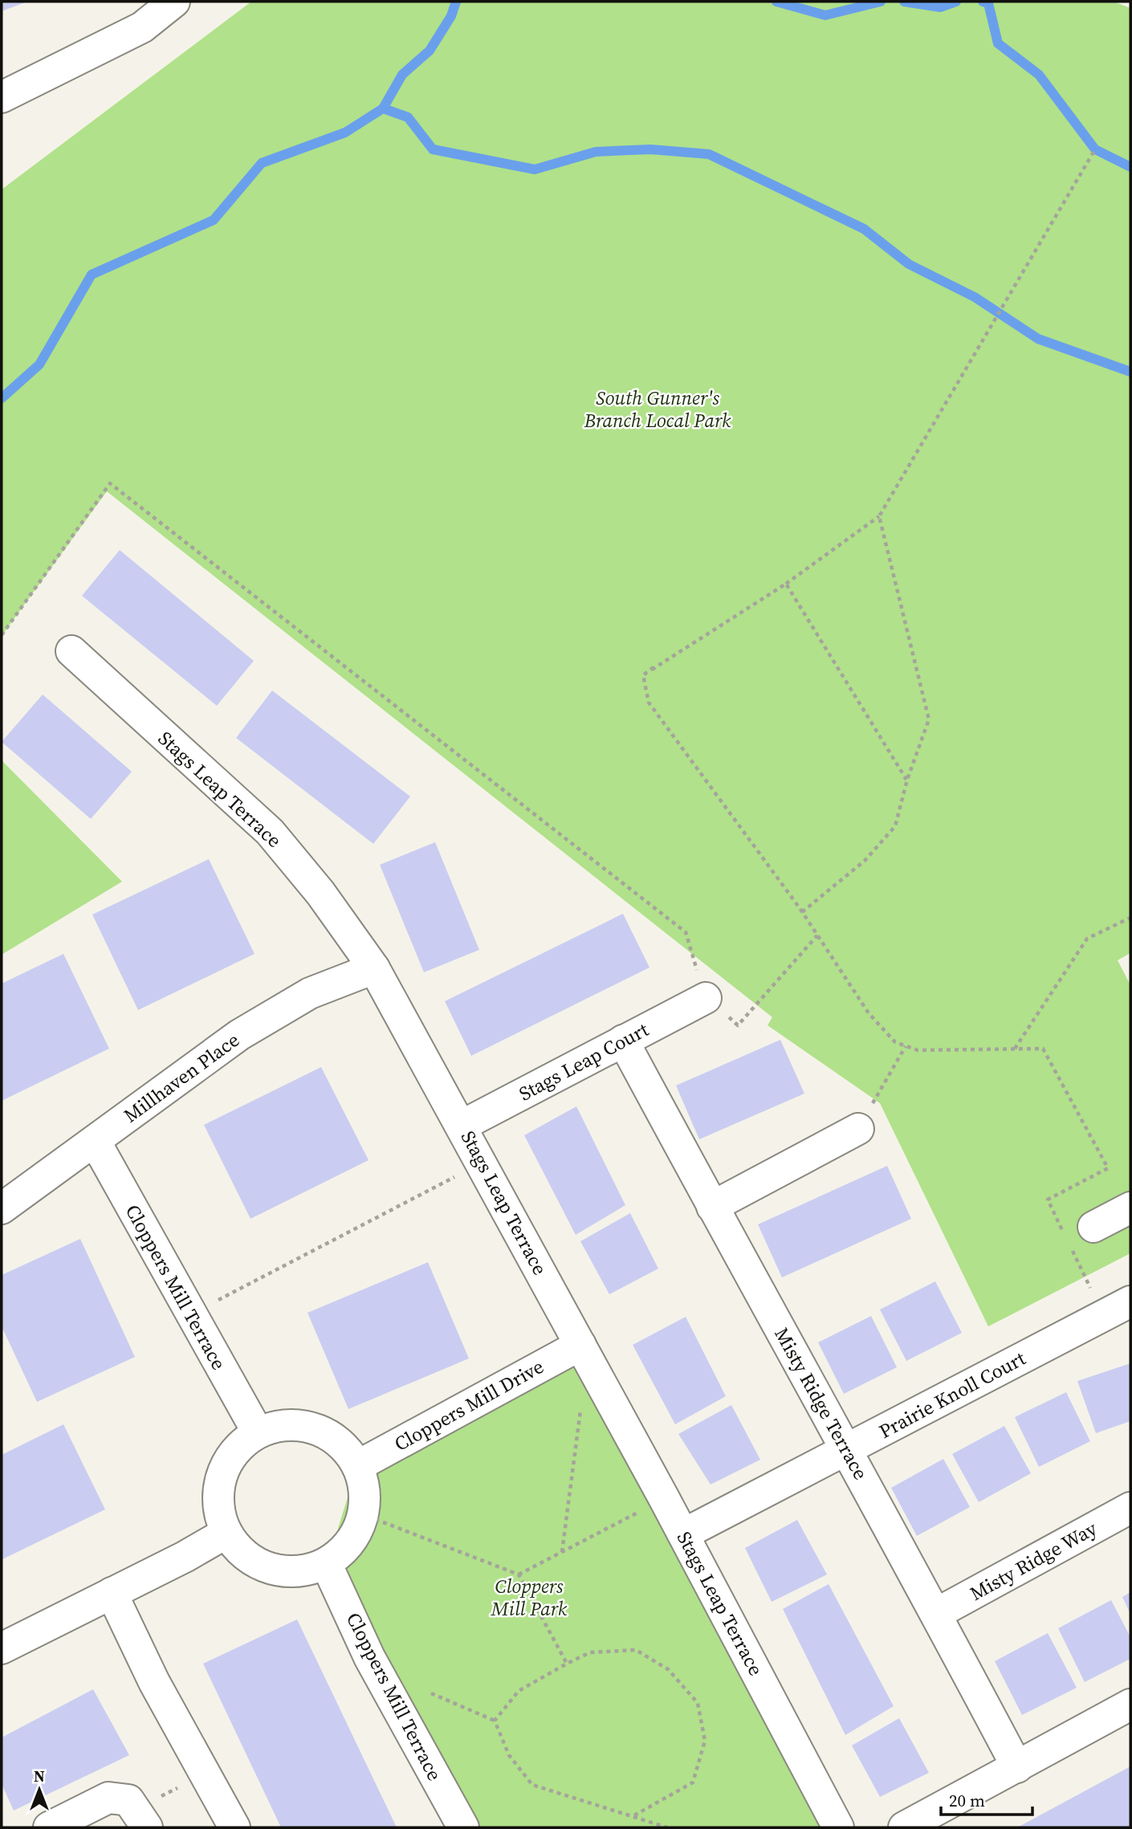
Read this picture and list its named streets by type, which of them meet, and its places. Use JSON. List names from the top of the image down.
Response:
{
  "streets": {
    "street": [
      "Stags Leap Terrace",
      "Stags Leap Court",
      "Millhaven Place",
      "Cloppers Mill Terrace",
      "Prairie Knoll Court",
      "Misty Ridge Terrace",
      "Cloppers Mill Drive",
      "Misty Ridge Way"
    ]
  },
  "crossings": [
    ["Stags Leap Terrace", "Stags Leap Court"],
    ["Stags Leap Terrace", "Millhaven Place"],
    ["Stags Leap Terrace", "Prairie Knoll Court"],
    ["Stags Leap Terrace", "Cloppers Mill Drive"],
    ["Stags Leap Court", "Misty Ridge Terrace"],
    ["Millhaven Place", "Cloppers Mill Terrace"],
    ["Cloppers Mill Terrace", "Cloppers Mill Drive"],
    ["Prairie Knoll Court", "Misty Ridge Terrace"],
    ["Misty Ridge Terrace", "Misty Ridge Way"]
  ],
  "parks": ["South Gunner's Branch Local Park", "Cloppers Mill Park"],
  "scale_bar": "20 m",
  "north": "top"
}
